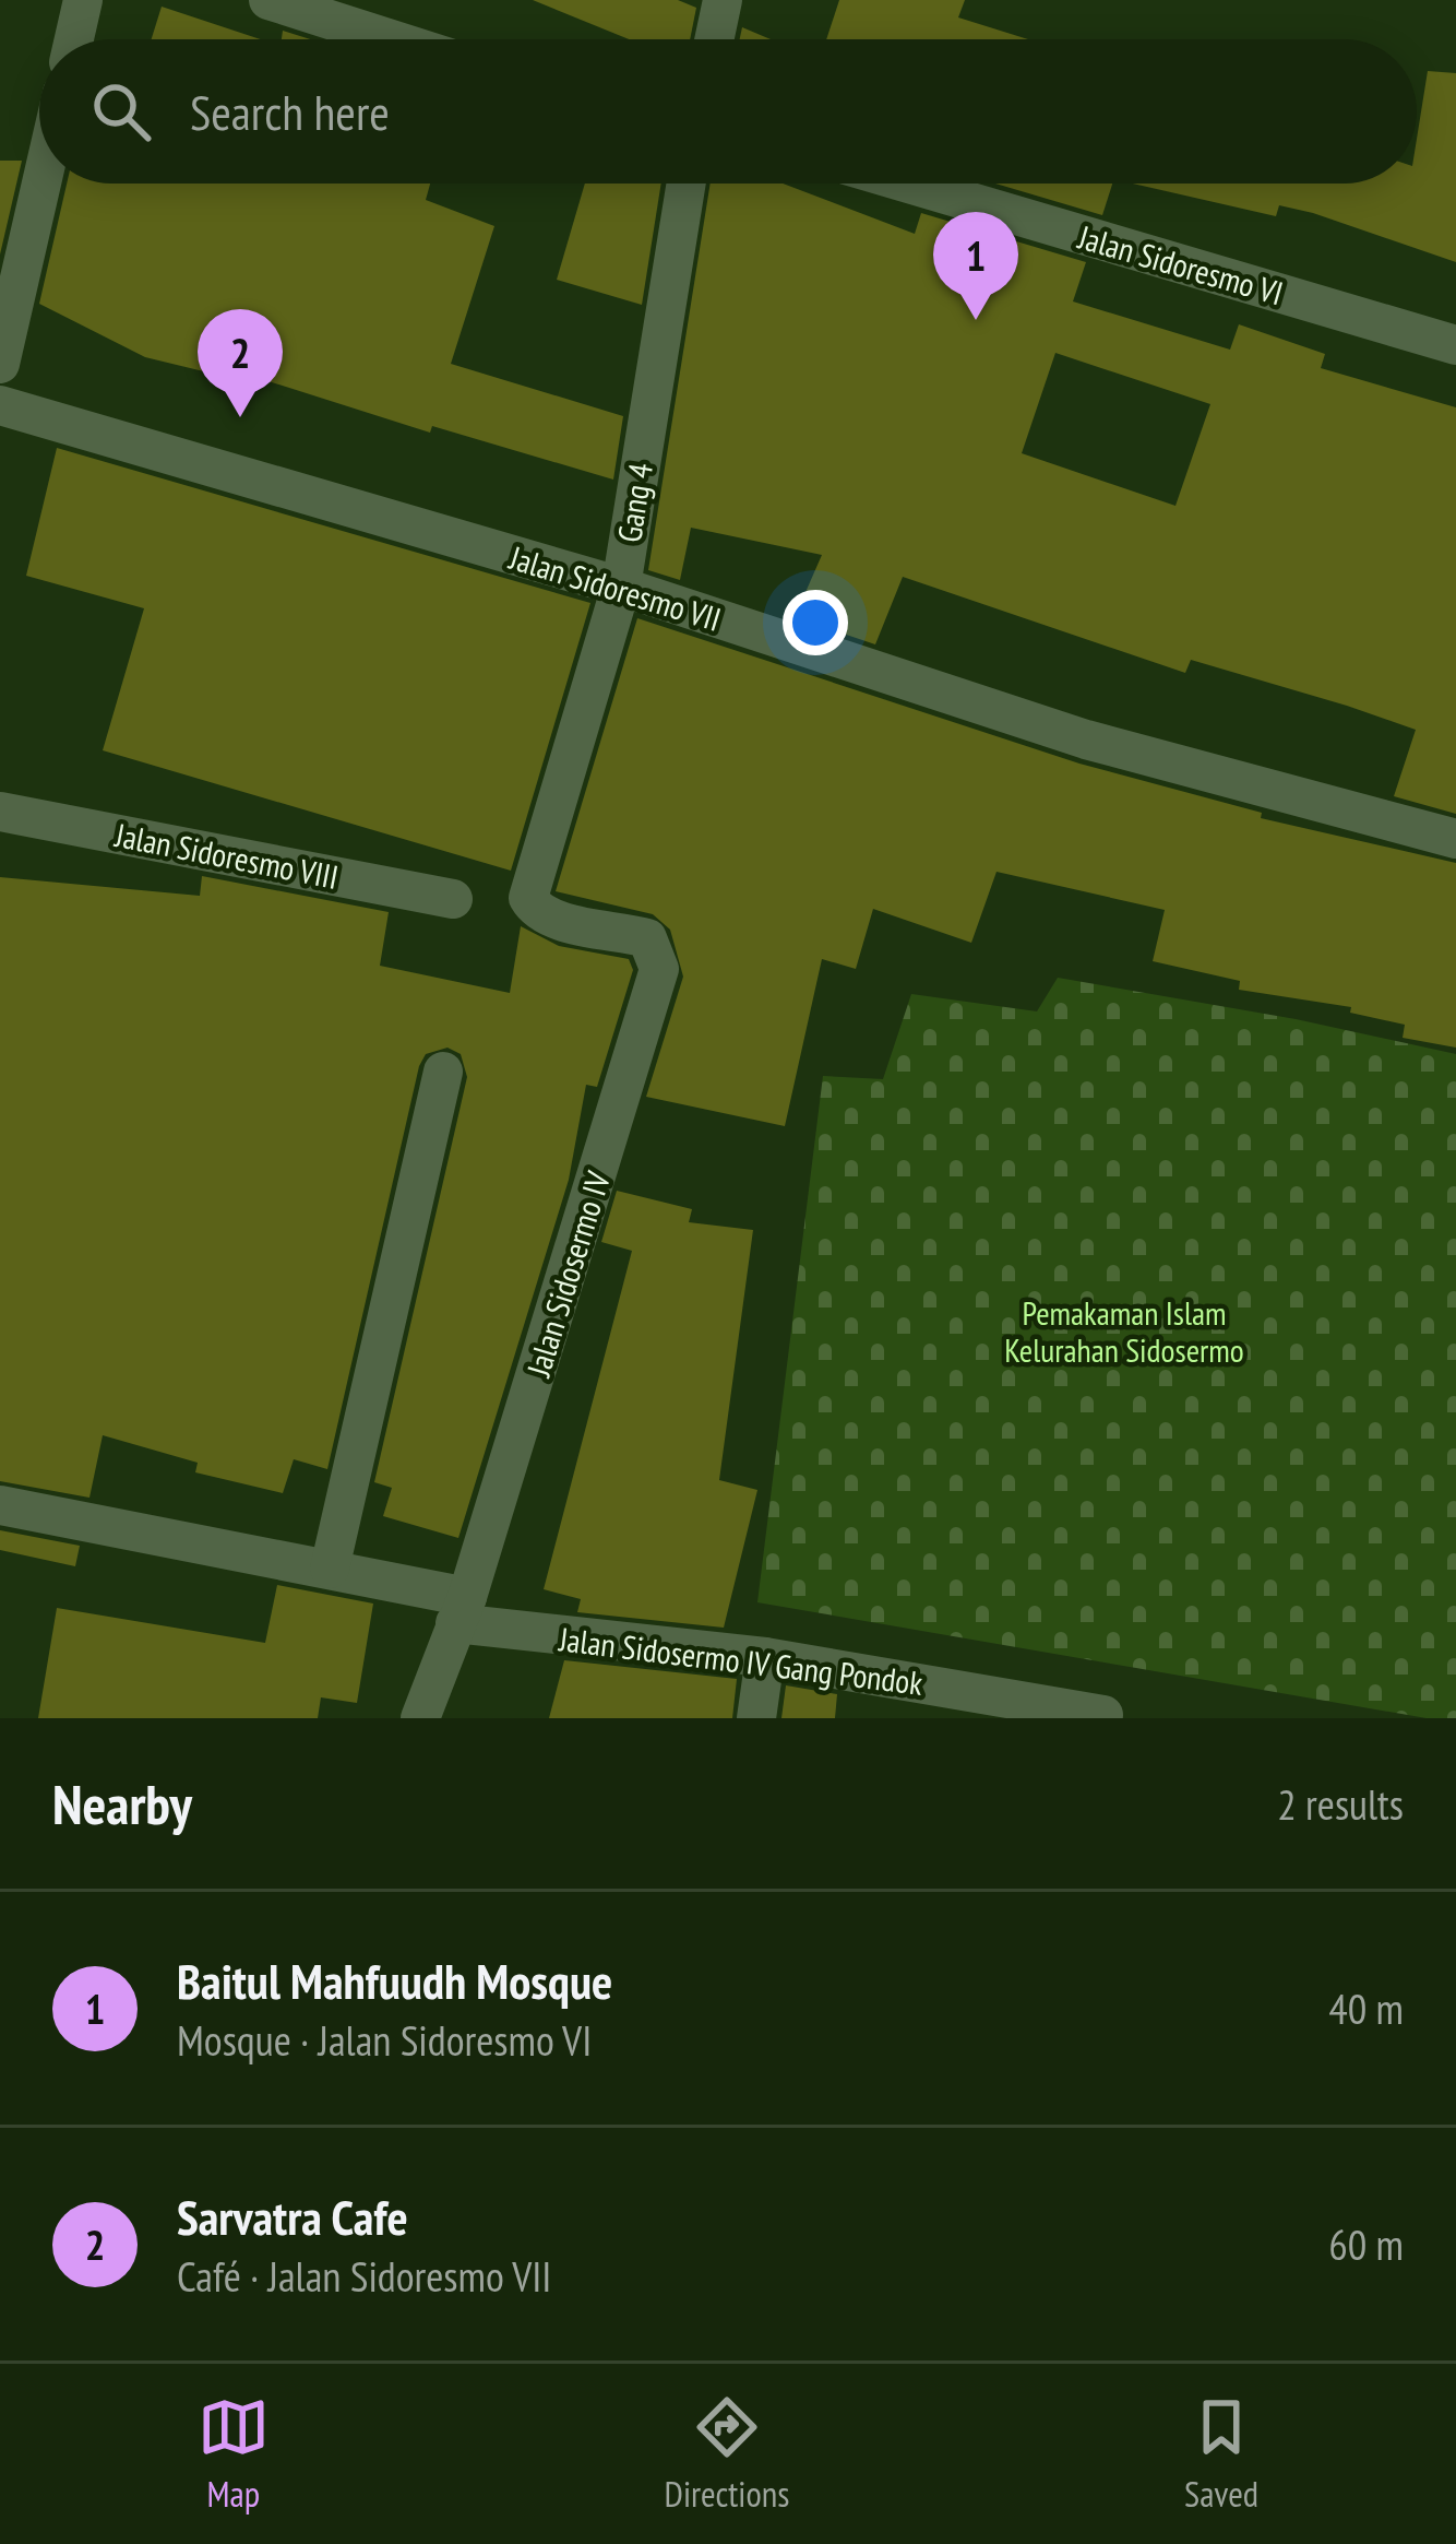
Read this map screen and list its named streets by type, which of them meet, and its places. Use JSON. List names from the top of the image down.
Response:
{
  "streets": {
    "street": [
      "Jalan Sidoresmo VI",
      "Gang 4",
      "Jalan Sidoresmo VII",
      "Jalan Sidoresmo VIII",
      "Jalan Sidosermo IV",
      "Jalan Sidosermo IV Gang Pondok"
    ]
  },
  "crossings": [
    ["Gang 4", "Jalan Sidoresmo VII"],
    ["Gang 4", "Jalan Sidosermo IV"],
    ["Jalan Sidosermo IV", "Jalan Sidosermo IV Gang Pondok"]
  ],
  "parks": ["Pemakaman Islam Kelurahan Sidosermo"],
  "page": {
    "search": "Search here",
    "pins": ["1", "2"],
    "heading": ["Nearby", "2 results"],
    "list": [
      {
        "mark": "1",
        "name": "Baitul Mahfuudh Mosque",
        "note": "Mosque · Jalan Sidoresmo VI",
        "value": "40 m"
      },
      {
        "mark": "2",
        "name": "Sarvatra Cafe",
        "note": "Café · Jalan Sidoresmo VII",
        "value": "60 m"
      }
    ],
    "nav": ["Map", "Directions", "Saved"]
  }
}
